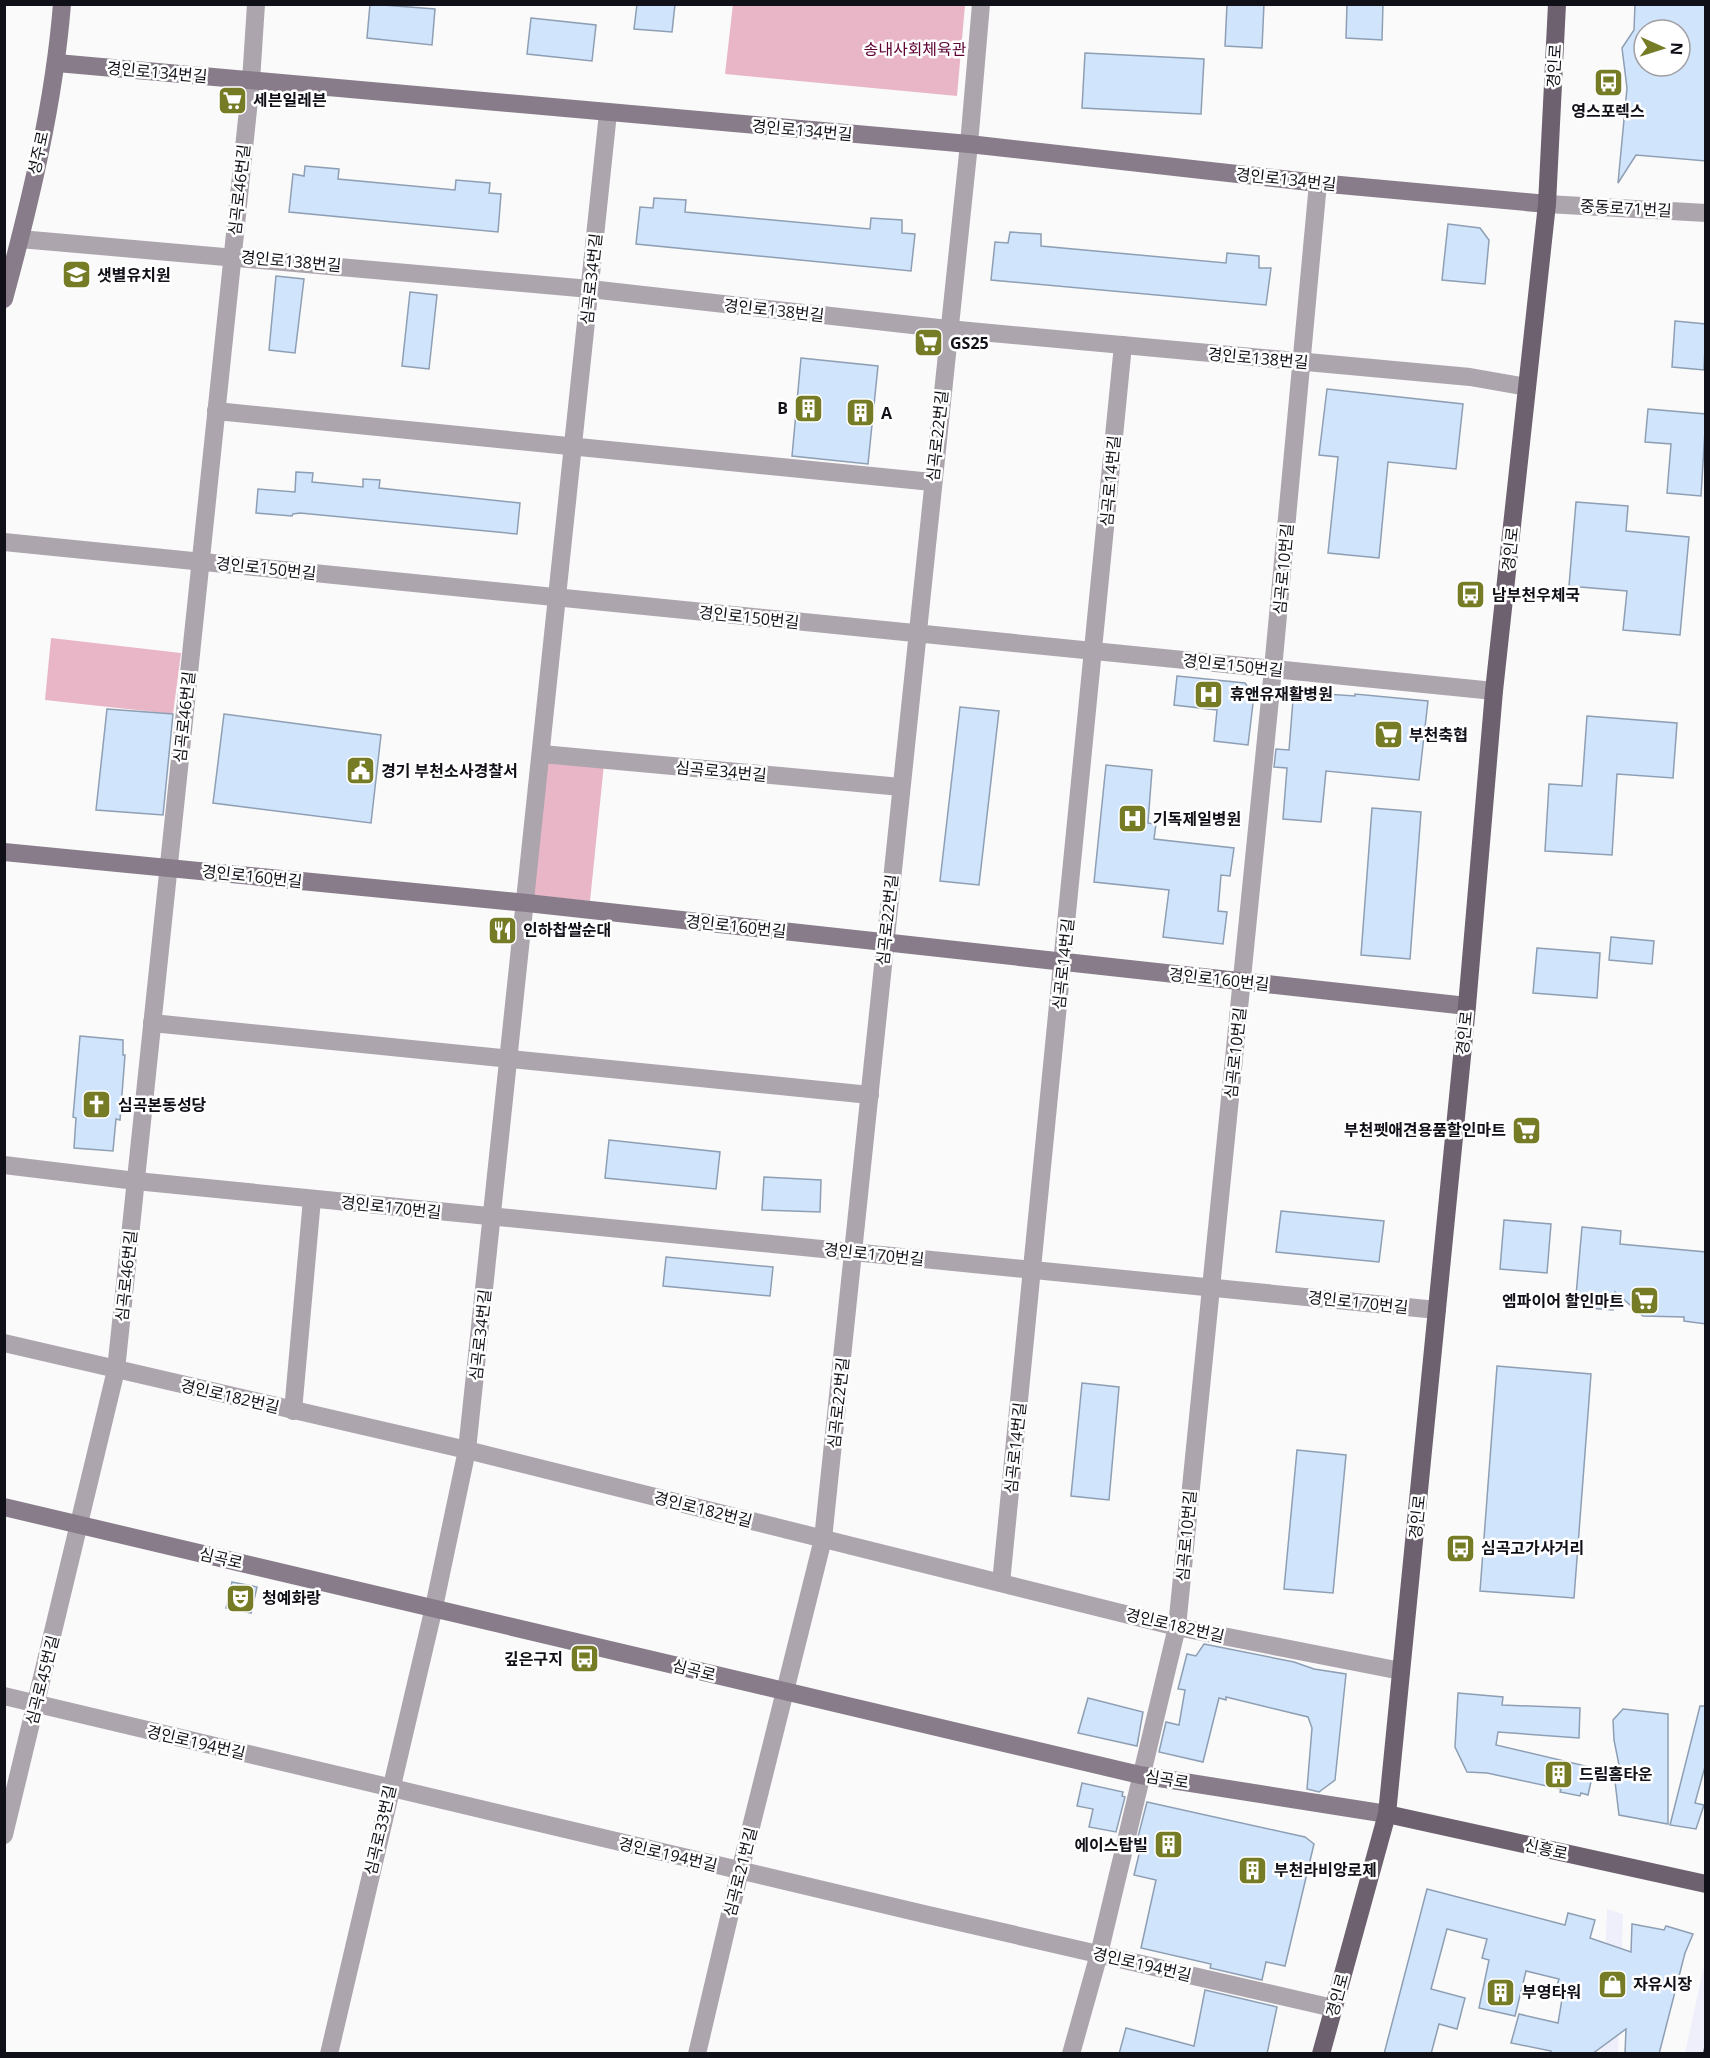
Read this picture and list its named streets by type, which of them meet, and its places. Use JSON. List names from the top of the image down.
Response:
{
  "streets": {
    "main road": ["경인로", "신흥로"],
    "street": [
      "경인로134번길",
      "성주로",
      "심곡로46번길",
      "중동로71번길",
      "경인로138번길",
      "심곡로34번길",
      "심곡로22번길",
      "심곡로14번길",
      "경인로150번길",
      "심곡로10번길",
      "경인로160번길",
      "경인로170번길",
      "경인로182번길",
      "심곡로",
      "심곡로45번길",
      "경인로194번길",
      "심곡로33번길",
      "심곡로21번길"
    ]
  },
  "crossings": [
    ["경인로", "경인로134번길"],
    ["경인로", "중동로71번길"],
    ["경인로", "경인로138번길"],
    ["경인로", "경인로150번길"],
    ["경인로", "경인로160번길"],
    ["경인로", "경인로170번길"],
    ["경인로", "경인로182번길"],
    ["경인로", "심곡로"],
    ["경인로", "경인로194번길"],
    ["경인로", "신흥로"],
    ["경인로134번길", "성주로"],
    ["경인로134번길", "심곡로46번길"],
    ["경인로134번길", "중동로71번길"],
    ["경인로134번길", "심곡로34번길"],
    ["경인로134번길", "심곡로22번길"],
    ["경인로134번길", "심곡로10번길"],
    ["성주로", "경인로138번길"],
    ["심곡로46번길", "경인로138번길"],
    ["심곡로46번길", "경인로150번길"],
    ["심곡로46번길", "경인로160번길"],
    ["심곡로46번길", "경인로170번길"],
    ["심곡로46번길", "경인로182번길"],
    ["심곡로46번길", "심곡로"],
    ["심곡로46번길", "심곡로45번길"],
    ["경인로138번길", "심곡로34번길"],
    ["경인로138번길", "심곡로22번길"],
    ["경인로138번길", "심곡로14번길"],
    ["경인로138번길", "심곡로10번길"],
    ["심곡로34번길", "심곡로22번길"],
    ["심곡로34번길", "경인로150번길"],
    ["심곡로34번길", "경인로160번길"],
    ["심곡로34번길", "경인로170번길"],
    ["심곡로34번길", "경인로182번길"],
    ["심곡로34번길", "심곡로"],
    ["심곡로34번길", "심곡로33번길"],
    ["심곡로22번길", "경인로150번길"],
    ["심곡로22번길", "경인로160번길"],
    ["심곡로22번길", "경인로170번길"],
    ["심곡로22번길", "경인로182번길"],
    ["심곡로22번길", "심곡로"],
    ["심곡로22번길", "심곡로21번길"],
    ["심곡로14번길", "경인로150번길"],
    ["심곡로14번길", "경인로160번길"],
    ["심곡로14번길", "경인로170번길"],
    ["심곡로14번길", "경인로182번길"],
    ["경인로150번길", "심곡로10번길"],
    ["심곡로10번길", "경인로160번길"],
    ["심곡로10번길", "경인로170번길"],
    ["심곡로10번길", "경인로182번길"],
    ["심곡로10번길", "심곡로"],
    ["심곡로10번길", "경인로194번길"],
    ["심곡로", "심곡로45번길"],
    ["심곡로", "심곡로33번길"],
    ["심곡로", "신흥로"],
    ["심곡로", "심곡로21번길"],
    ["심곡로45번길", "경인로194번길"],
    ["경인로194번길", "심곡로33번길"],
    ["경인로194번길", "심곡로21번길"]
  ],
  "parks": ["송내사회체육관"],
  "places": {
    "bus stop": [
      "영스포렉스",
      "남부천우체국",
      "심곡고가사거리",
      "깊은구지"
    ],
    "supermarket": [
      "세븐일레븐",
      "GS25",
      "부천축협",
      "부천펫애견용품할인마트",
      "엠파이어 할인마트"
    ],
    "school or university": ["샛별유치원"],
    "building": [
      "B",
      "A",
      "드림홈타운",
      "에이스탑빌",
      "부천라비앙로제",
      "부영타워"
    ],
    "hospital": ["휴앤유재활병원", "기독제일병원"],
    "public building": ["경기 부천소사경찰서"],
    "restaurant": ["인하찹쌀순대"],
    "church": ["심곡본동성당"],
    "theatre": ["청예화랑"],
    "shop": ["자유시장"]
  },
  "north": "right"
}
